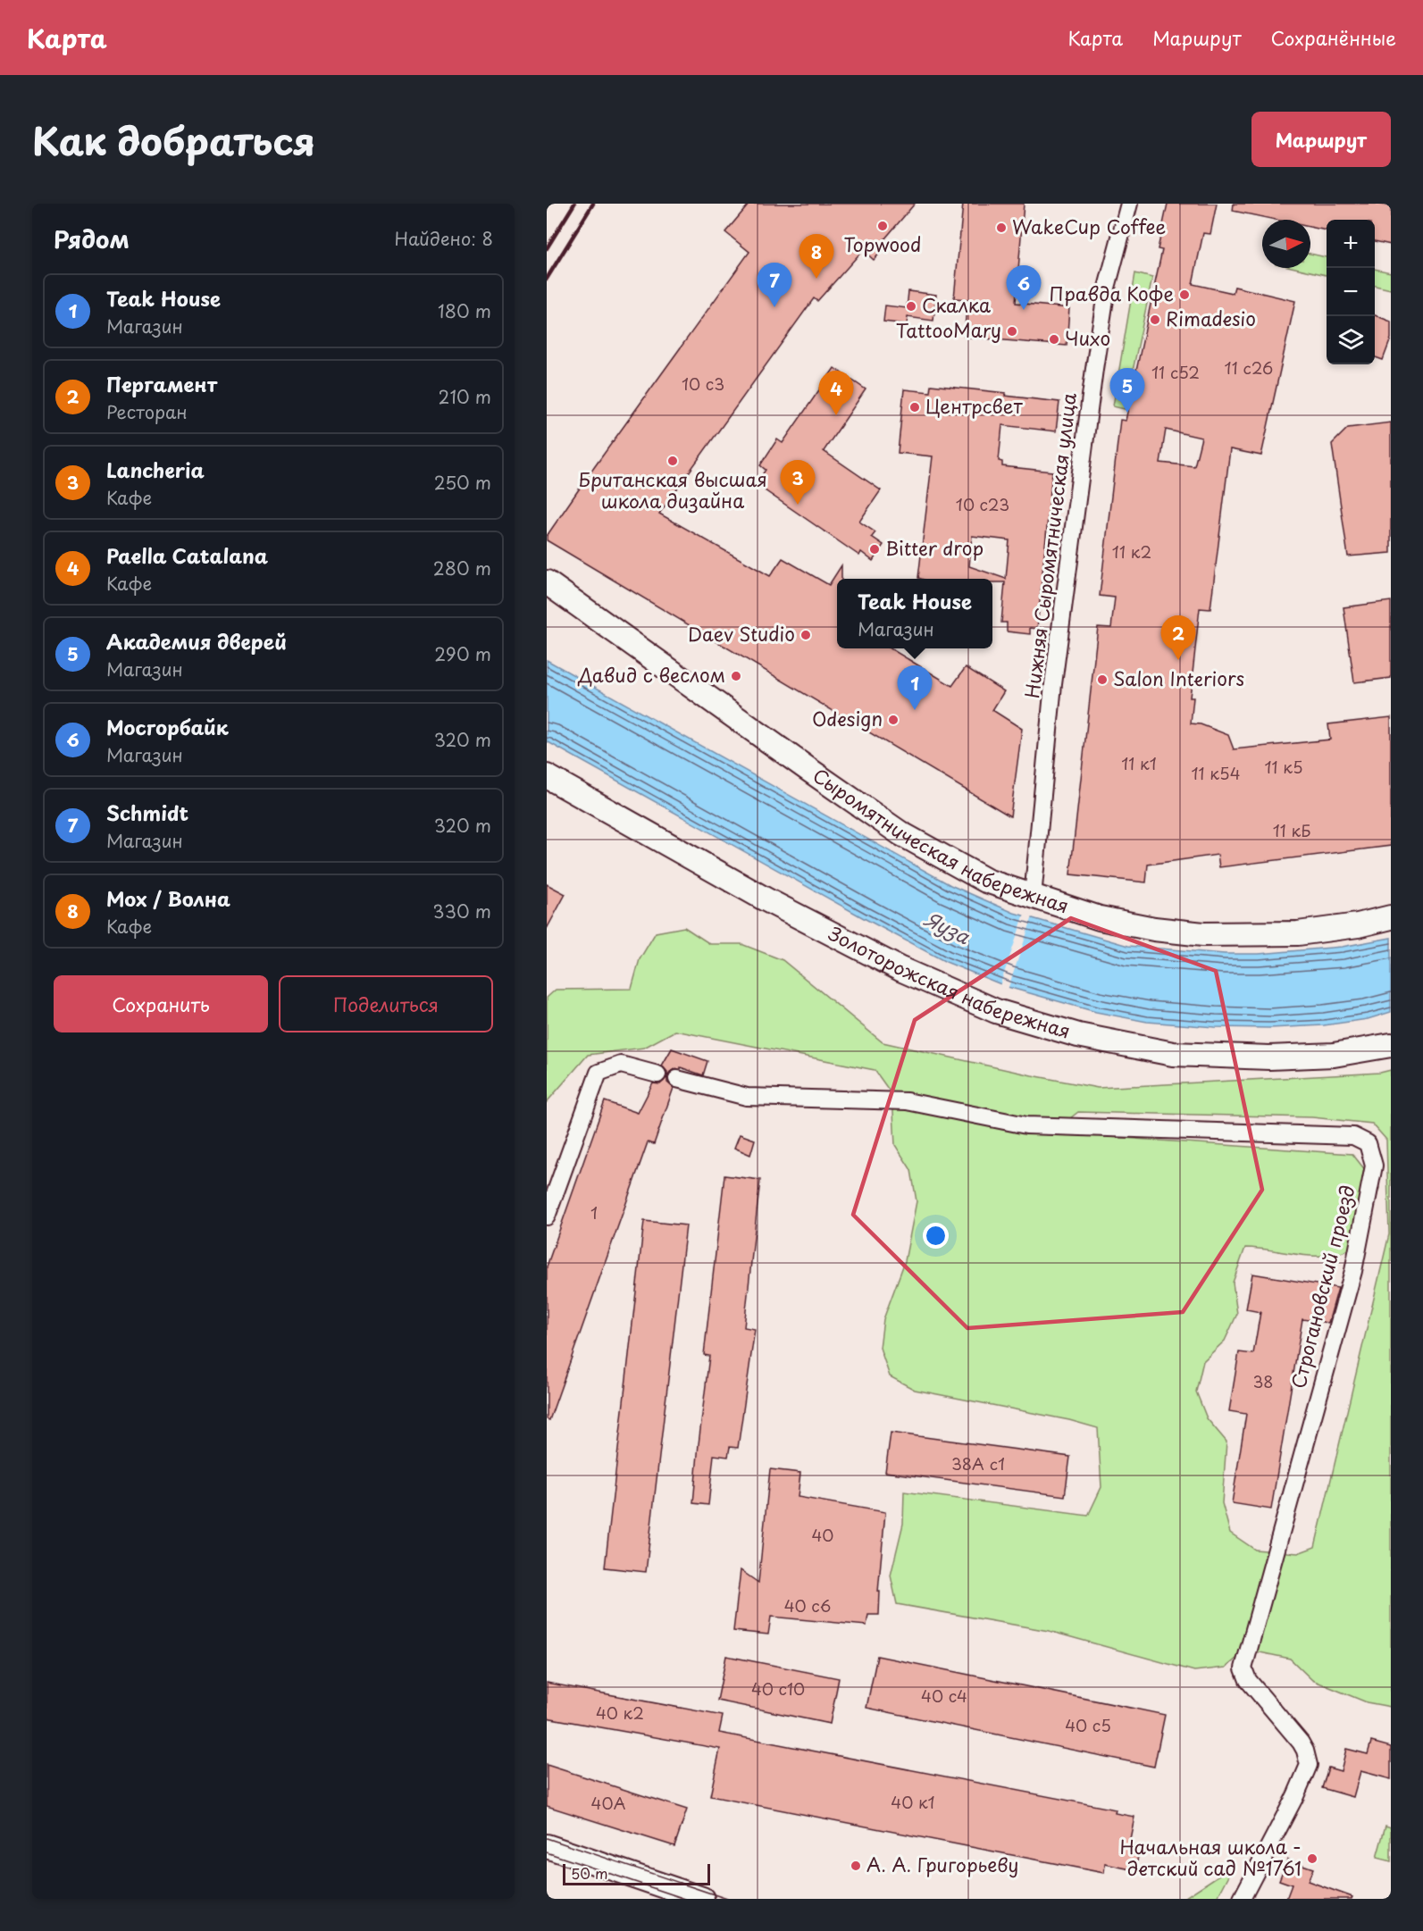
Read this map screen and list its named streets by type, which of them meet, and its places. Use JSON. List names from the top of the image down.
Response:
{
  "streets": {
    "main road": ["Сыромятническая набережная", "Золоторожская набережная"],
    "street": ["Нижняя Сыромятническая улица", "Строгановский проезд"]
  },
  "crossings": [
    ["Нижняя Сыромятническая улица", "Сыромятническая набережная"]
  ],
  "water": ["Яуза"],
  "places": [
    "Topwood",
    "WakeCup Coffee",
    "Правда Кофе",
    "Скалка",
    "Rimadesio",
    "TattooMary",
    "Чихо",
    "Центрсвет",
    "Британская высшая школа дизайна",
    "Bitter drop",
    "Daev Studio",
    "Давид с веслом",
    "Salon Interiors",
    "Odesign",
    "Начальная школа - детский сад №1761",
    "А. А. Григорьеву"
  ],
  "house_numbers": [
    "11 с26",
    "11 с52",
    "10 с3",
    "10 с23",
    "11 к2",
    "11 к1",
    "11 к5",
    "11 к54",
    "11 кБ",
    "1",
    "38",
    "38А с1",
    "40",
    "40 с6",
    "40 c10",
    "40 с4",
    "40 к2",
    "40 с5",
    "40 к1",
    "40А"
  ],
  "scale_bar": "50 m",
  "north": "right",
  "page": {
    "header": "Карта",
    "nav": ["Карта", "Маршрут", "Сохранённые"],
    "title": "Как добраться",
    "buttons": [
      "Маршрут",
      ["Сохранить", "Поделиться"]
    ],
    "heading": ["Рядом", "Найдено: 8"],
    "map_buttons": ["+", "−"],
    "pins": [
      "8",
      "7",
      "6",
      "5",
      "4",
      "3",
      "2",
      "1"
    ],
    "list": [
      {
        "mark": "1",
        "name": "Teak House",
        "note": "Магазин",
        "value": "180 m"
      },
      {
        "mark": "2",
        "name": "Пергамент",
        "note": "Ресторан",
        "value": "210 m"
      },
      {
        "mark": "3",
        "name": "Lancheria",
        "note": "Кафе",
        "value": "250 m"
      },
      {
        "mark": "4",
        "name": "Paella Catalana",
        "note": "Кафе",
        "value": "280 m"
      },
      {
        "mark": "5",
        "name": "Академия дверей",
        "note": "Магазин",
        "value": "290 m"
      },
      {
        "mark": "6",
        "name": "Мосгорбайк",
        "note": "Магазин",
        "value": "320 m"
      },
      {
        "mark": "7",
        "name": "Schmidt",
        "note": "Магазин",
        "value": "320 m"
      },
      {
        "mark": "8",
        "name": "Мох / Волна",
        "note": "Кафе",
        "value": "330 m"
      }
    ],
    "popup": ["Teak House", "Магазин"],
    "scale": "50 m"
  }
}
